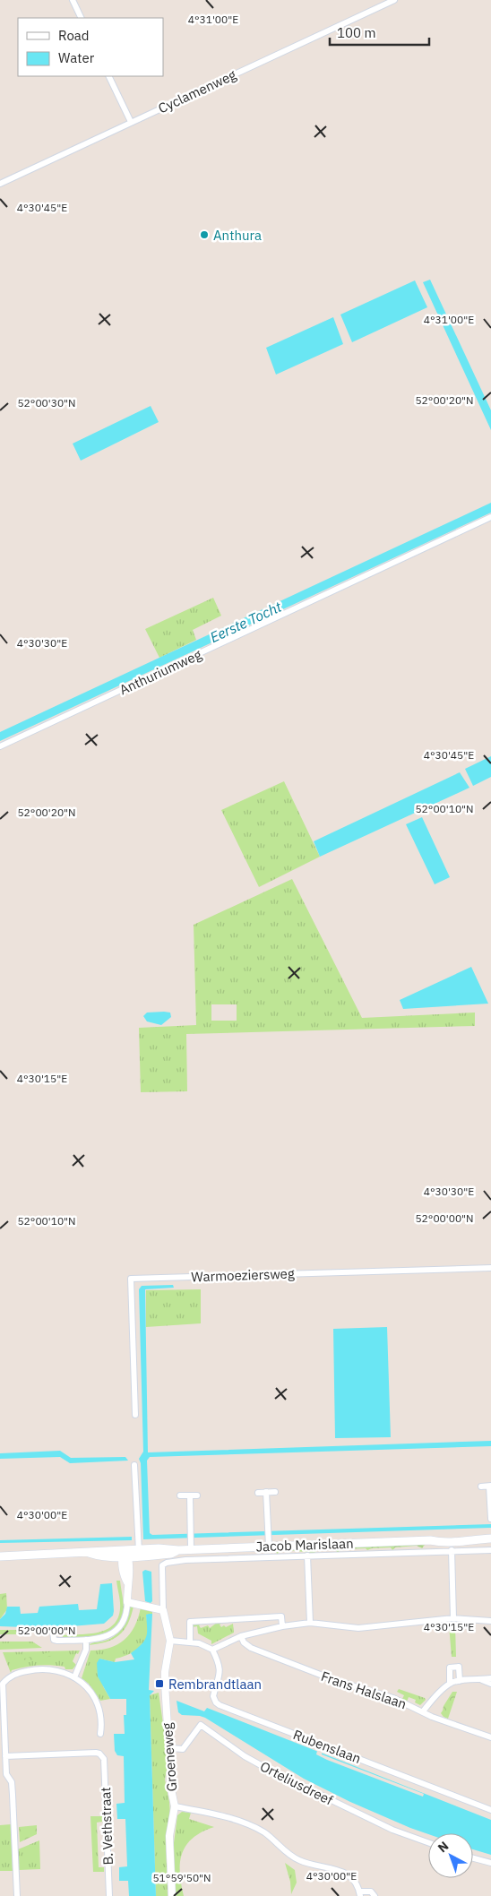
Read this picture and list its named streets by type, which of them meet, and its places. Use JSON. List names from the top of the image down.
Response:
{
  "streets": {
    "main road": ["Jacob Marislaan"],
    "street": [
      "Cyclamenweg",
      "Anthuriumweg",
      "Warmoeziersweg",
      "Frans Halslaan",
      "Rubenslaan",
      "Groeneweg",
      "Orteliusdreef",
      "B. Vethstraat"
    ]
  },
  "crossings": [
    ["Groeneweg", "Orteliusdreef"]
  ],
  "water": ["Eerste Tocht"],
  "places": {
    "other": ["Anthura"],
    "transit": ["Rembrandtlaan"]
  },
  "legend": ["Road", "Water"],
  "scale_bar": "100 m",
  "north": "top left",
  "coordinates": [
    "4°31'00\"E",
    "4°30'45\"E",
    "52°00'20\"N",
    "52°00'30\"N",
    "4°30'30\"E",
    "52°00'10\"N",
    "4°30'15\"E",
    "52°00'00\"N",
    "4°30'00\"E",
    "51°59'50\"N"
  ]
}
